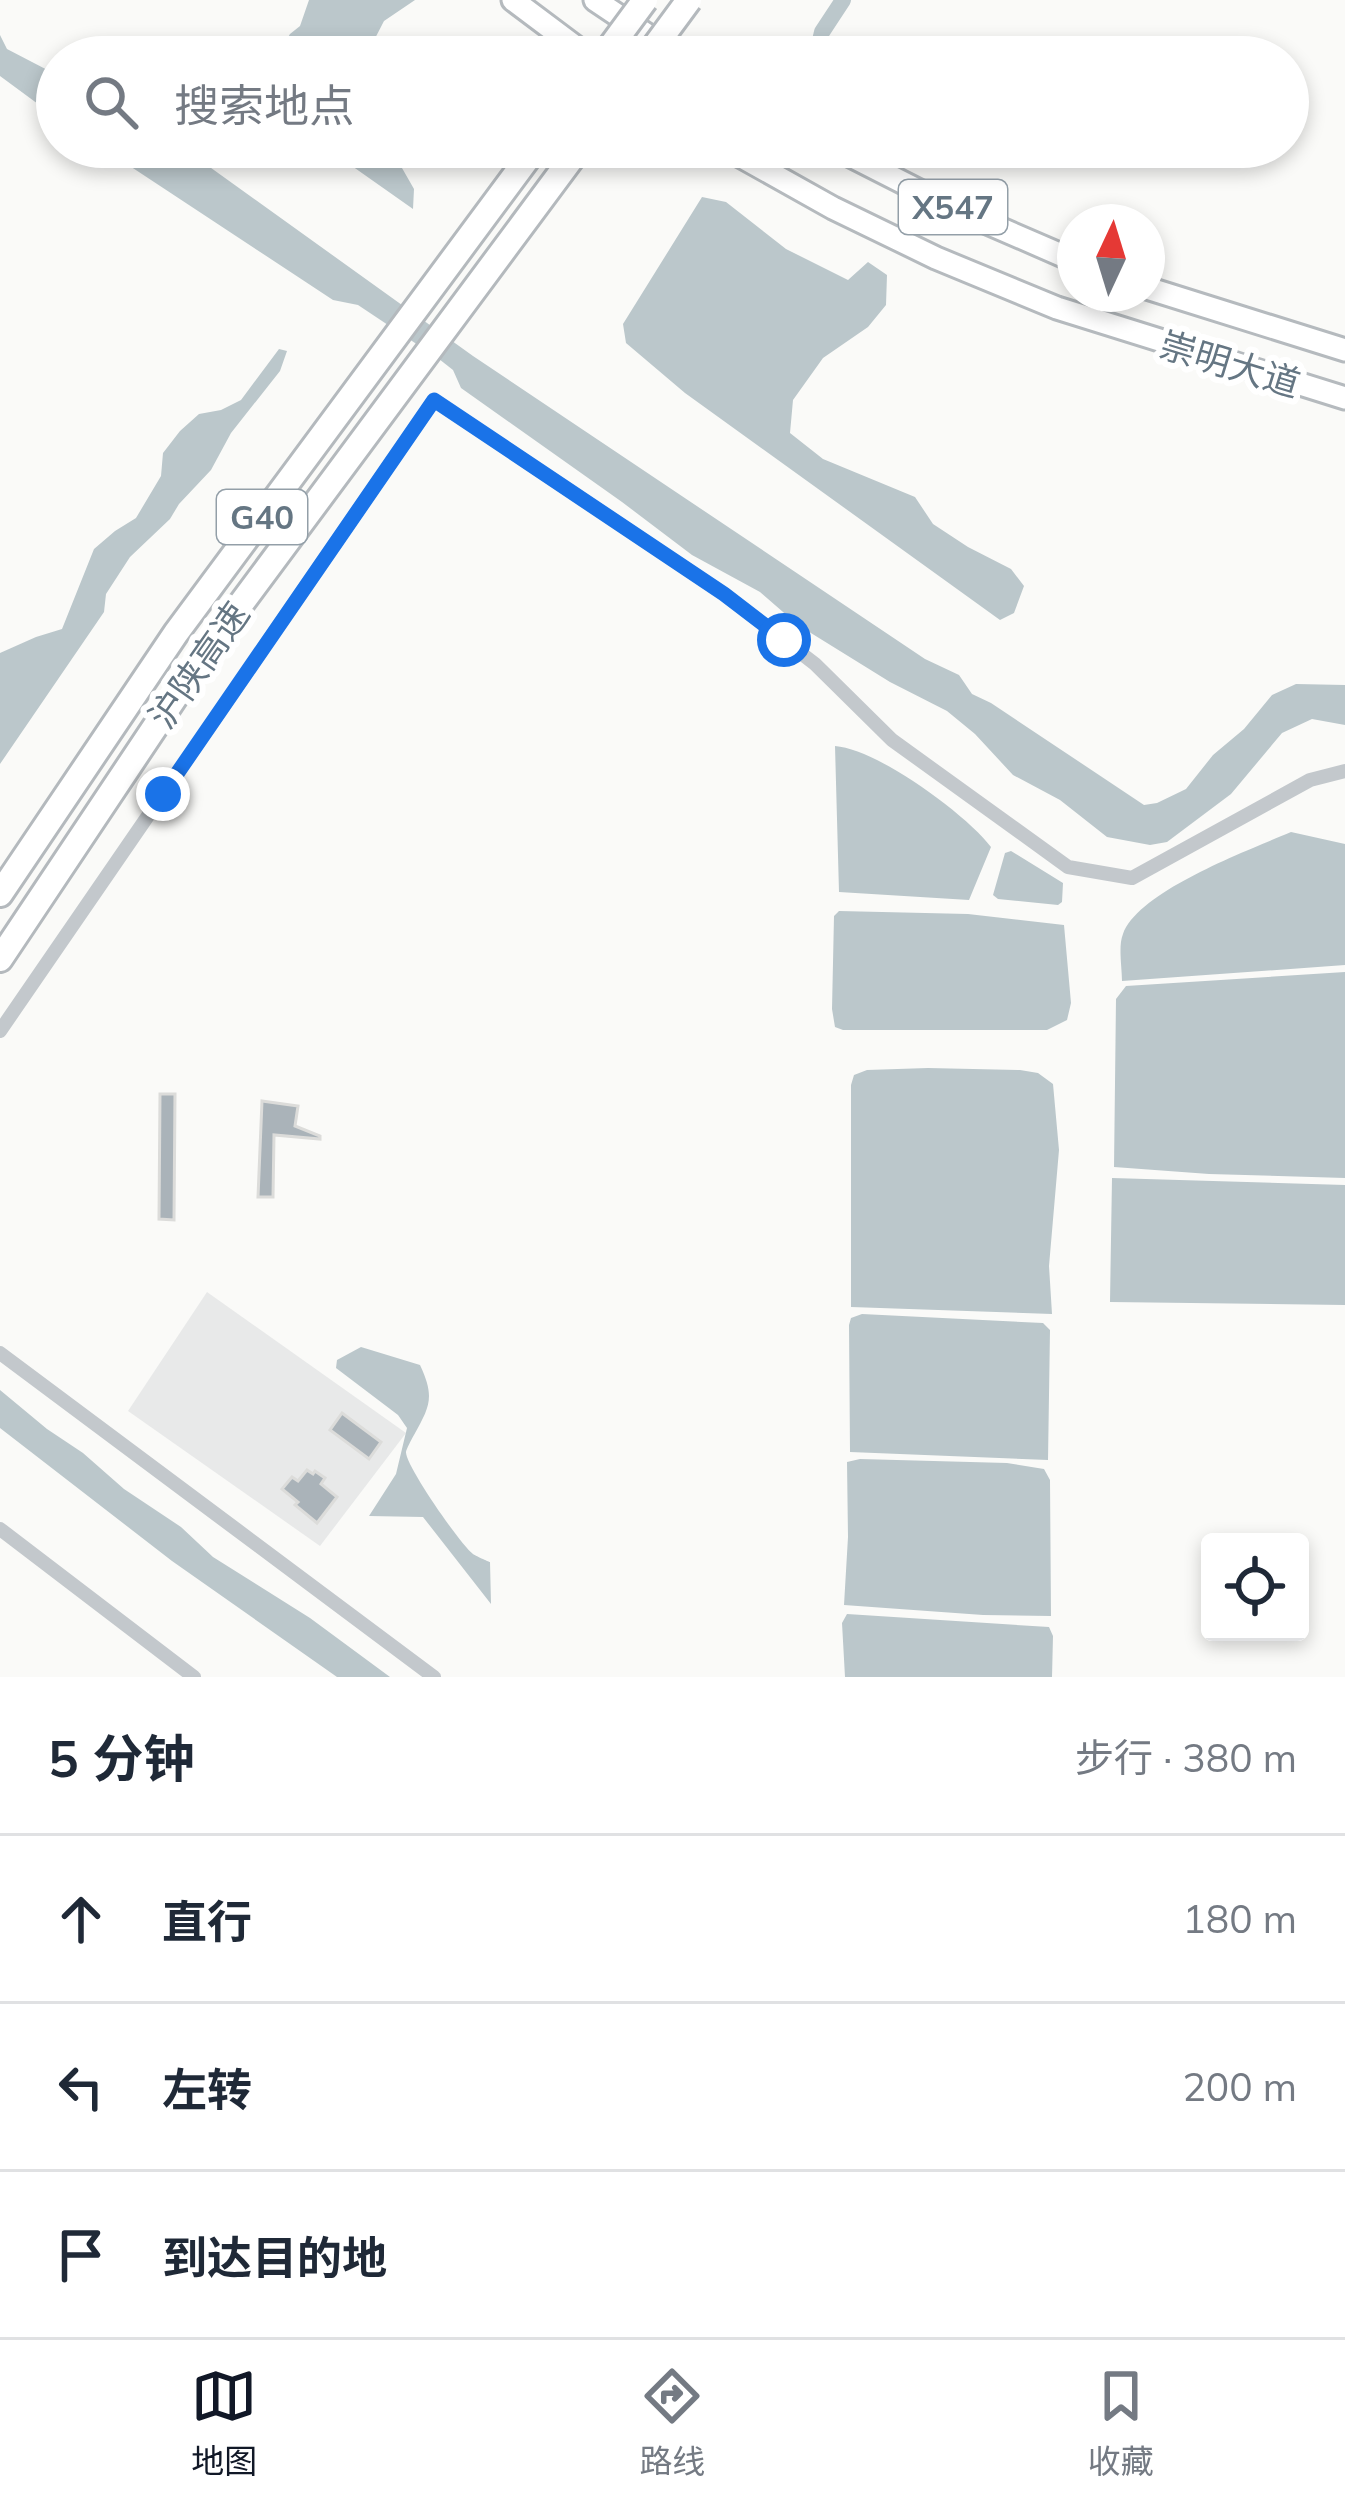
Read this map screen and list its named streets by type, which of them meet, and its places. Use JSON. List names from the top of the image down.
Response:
{
  "streets": {
    "highway": ["G40", "沪陕高速"],
    "main road": ["X547", "崇明大道"]
  },
  "north": "top",
  "page": {
    "search": "搜索地点",
    "heading": ["5 分钟", "步行 · 380 m"],
    "list": [
      ["直行", "180 m"],
      ["左转", "200 m"],
      "到达目的地"
    ],
    "nav": ["地图", "路线", "收藏"]
  }
}
